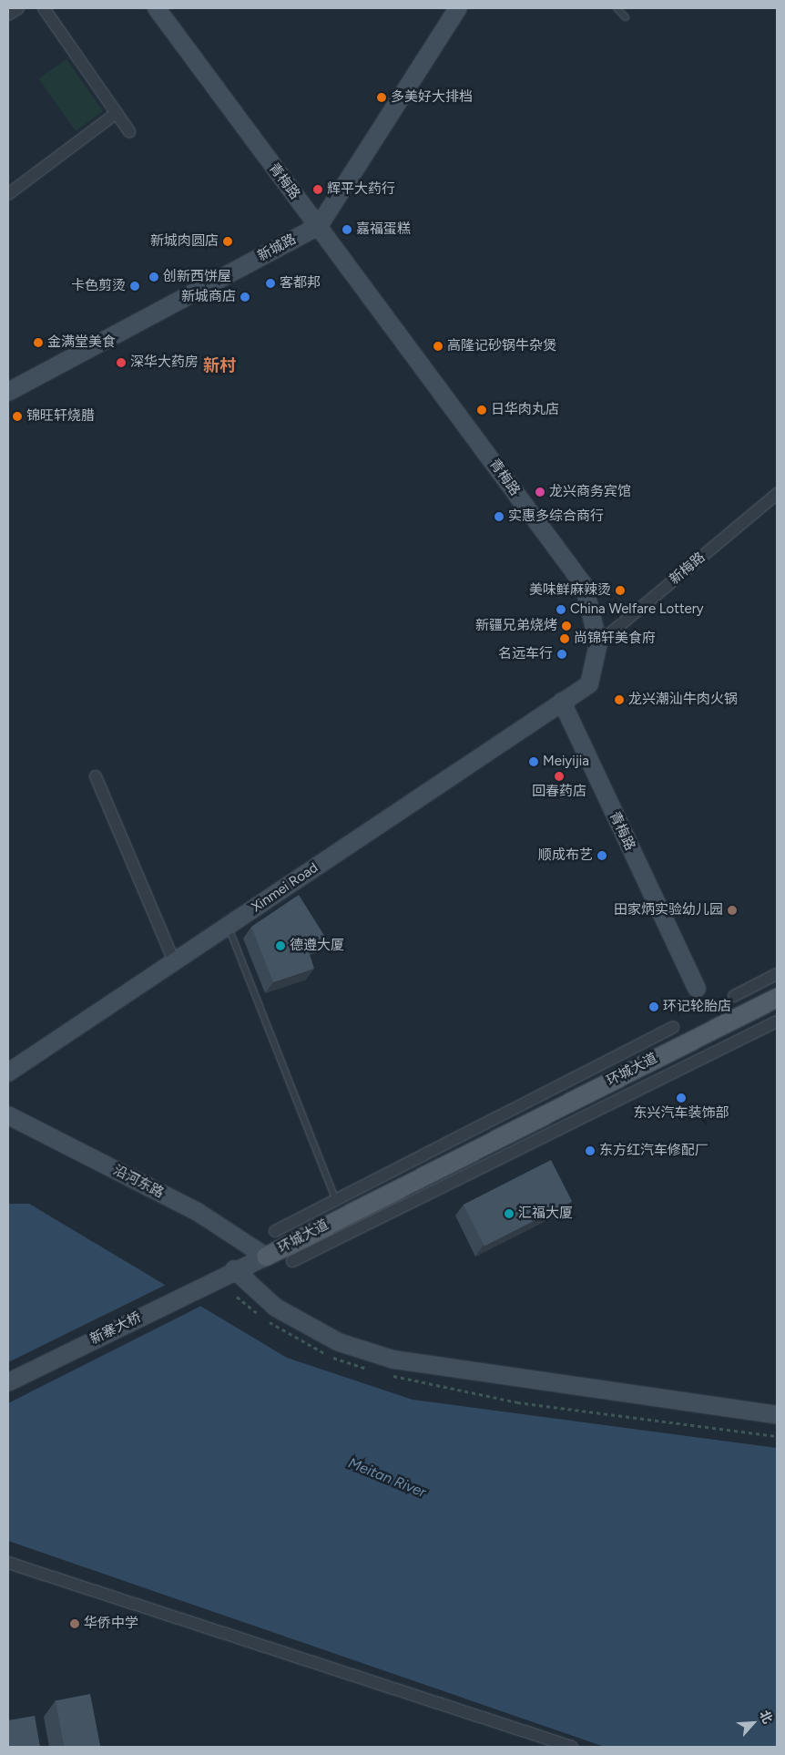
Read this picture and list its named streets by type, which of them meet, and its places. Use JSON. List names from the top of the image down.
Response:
{
  "streets": {
    "main road": [
      "青梅路",
      "新城路",
      "Xinmei Road",
      "环城大道",
      "沿河东路",
      "新寨大桥"
    ],
    "street": ["新梅路"]
  },
  "crossings": [
    ["青梅路", "新城路"],
    ["青梅路", "新梅路"],
    ["青梅路", "Xinmei Road"],
    ["环城大道", "沿河东路"],
    ["环城大道", "新寨大桥"],
    ["沿河东路", "新寨大桥"]
  ],
  "districts": ["新村"],
  "water": ["Meitan River"],
  "places": [
    "多美好大排档",
    "辉平大药行",
    "嘉福蛋糕",
    "新城肉圆店",
    "创新西饼屋",
    "客都邦",
    "卡色剪烫",
    "新城商店",
    "金满堂美食",
    "高隆记砂锅牛杂煲",
    "深华大药房",
    "日华肉丸店",
    "锦旺轩烧腊",
    "龙兴商务宾馆",
    "实惠多综合商行",
    "美味鲜麻辣烫",
    "China Welfare Lottery",
    "新疆兄弟烧烤",
    "尚锦轩美食府",
    "名远车行",
    "龙兴潮汕牛肉火锅",
    "Meiyijia",
    "回春药店",
    "顺成布艺",
    "田家炳实验幼儿园",
    "德遵大厦",
    "环记轮胎店",
    "东兴汽车装饰部",
    "东方红汽车修配厂",
    "汇福大厦",
    "华侨中学"
  ],
  "north": "top right"
}
